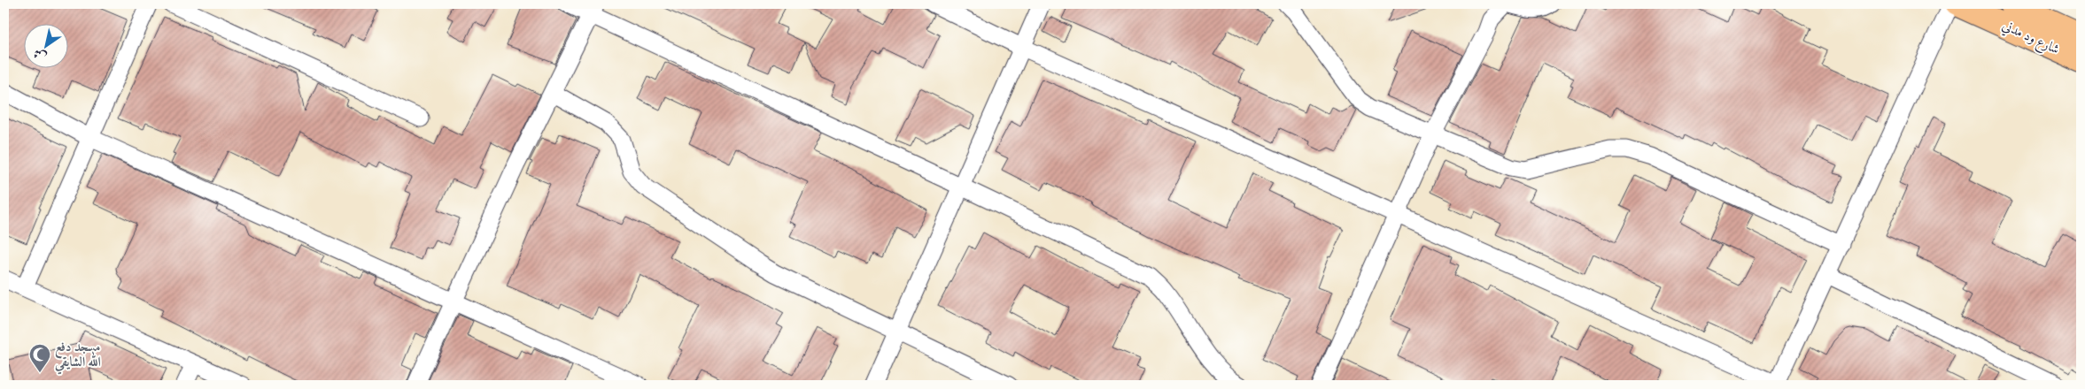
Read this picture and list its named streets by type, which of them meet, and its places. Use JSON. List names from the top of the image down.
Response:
{
  "streets": {
    "highway": ["شارع ود مدني"]
  },
  "places": {
    "mosque": ["مسجد دفع الله الشايقي"]
  },
  "north": "bottom left"
}
